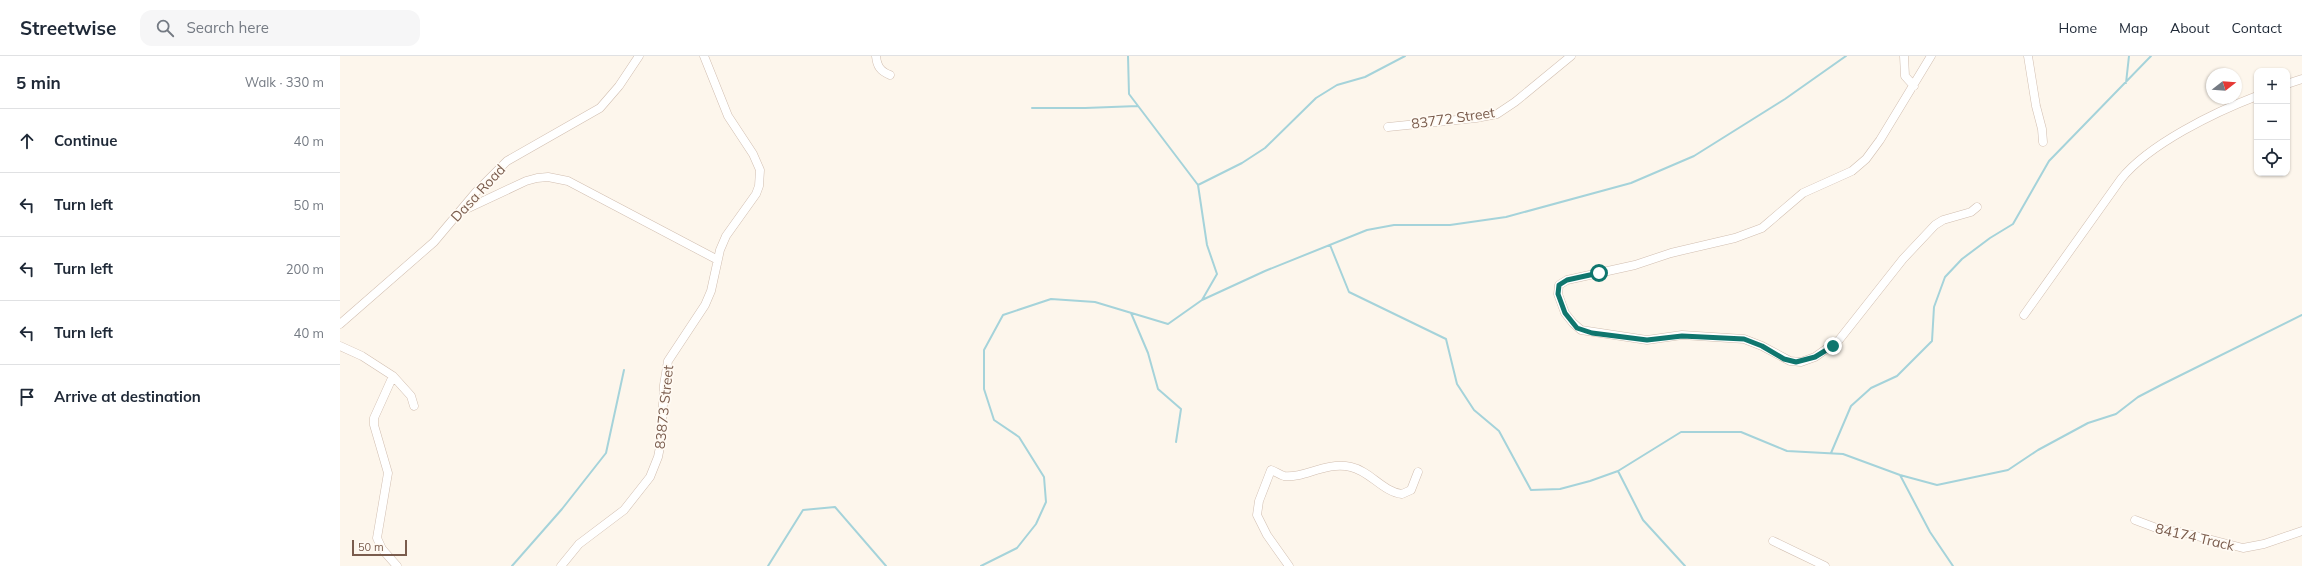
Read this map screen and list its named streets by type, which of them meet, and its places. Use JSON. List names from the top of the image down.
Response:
{
  "streets": {
    "street": [
      "83772 Street",
      "Dasa Road",
      "83873 Street",
      "84174 Track"
    ]
  },
  "scale_bar": "50 m",
  "north": "right",
  "page": {
    "header": "Streetwise",
    "search": "Search here",
    "nav": [
      "Home",
      "Map",
      "About",
      "Contact"
    ],
    "heading": ["5 min", "Walk · 330 m"],
    "map_buttons": ["+", "−"],
    "list": [
      ["Continue", "40 m"],
      ["Turn left", "50 m"],
      ["Turn left", "200 m"],
      ["Turn left", "40 m"],
      "Arrive at destination"
    ],
    "scale": "50 m"
  }
}
